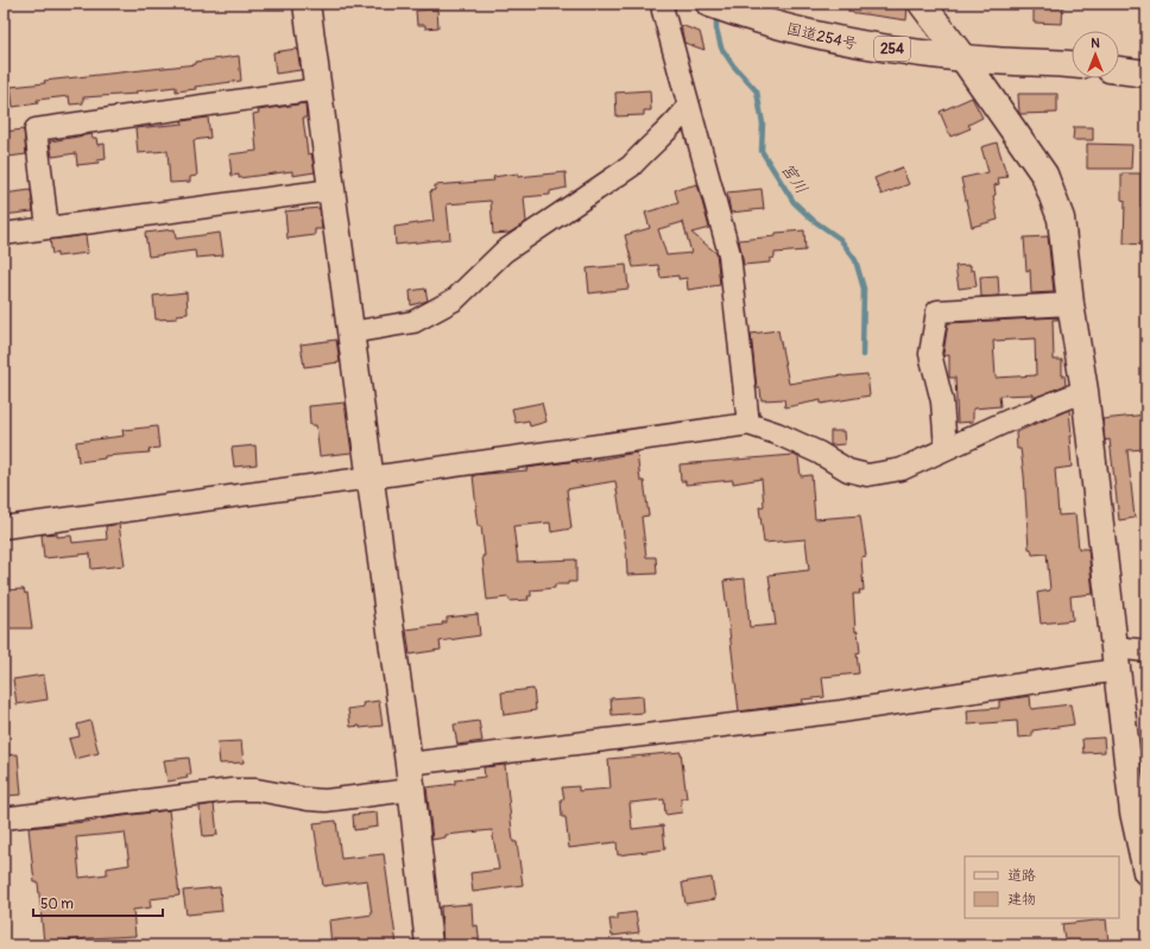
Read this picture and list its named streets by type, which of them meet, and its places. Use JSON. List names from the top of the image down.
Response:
{
  "streets": {
    "main road": ["国道254号", "254"]
  },
  "water": ["宮川"],
  "legend": ["道路", "建物"],
  "scale_bar": "50 m",
  "north": "top"
}
